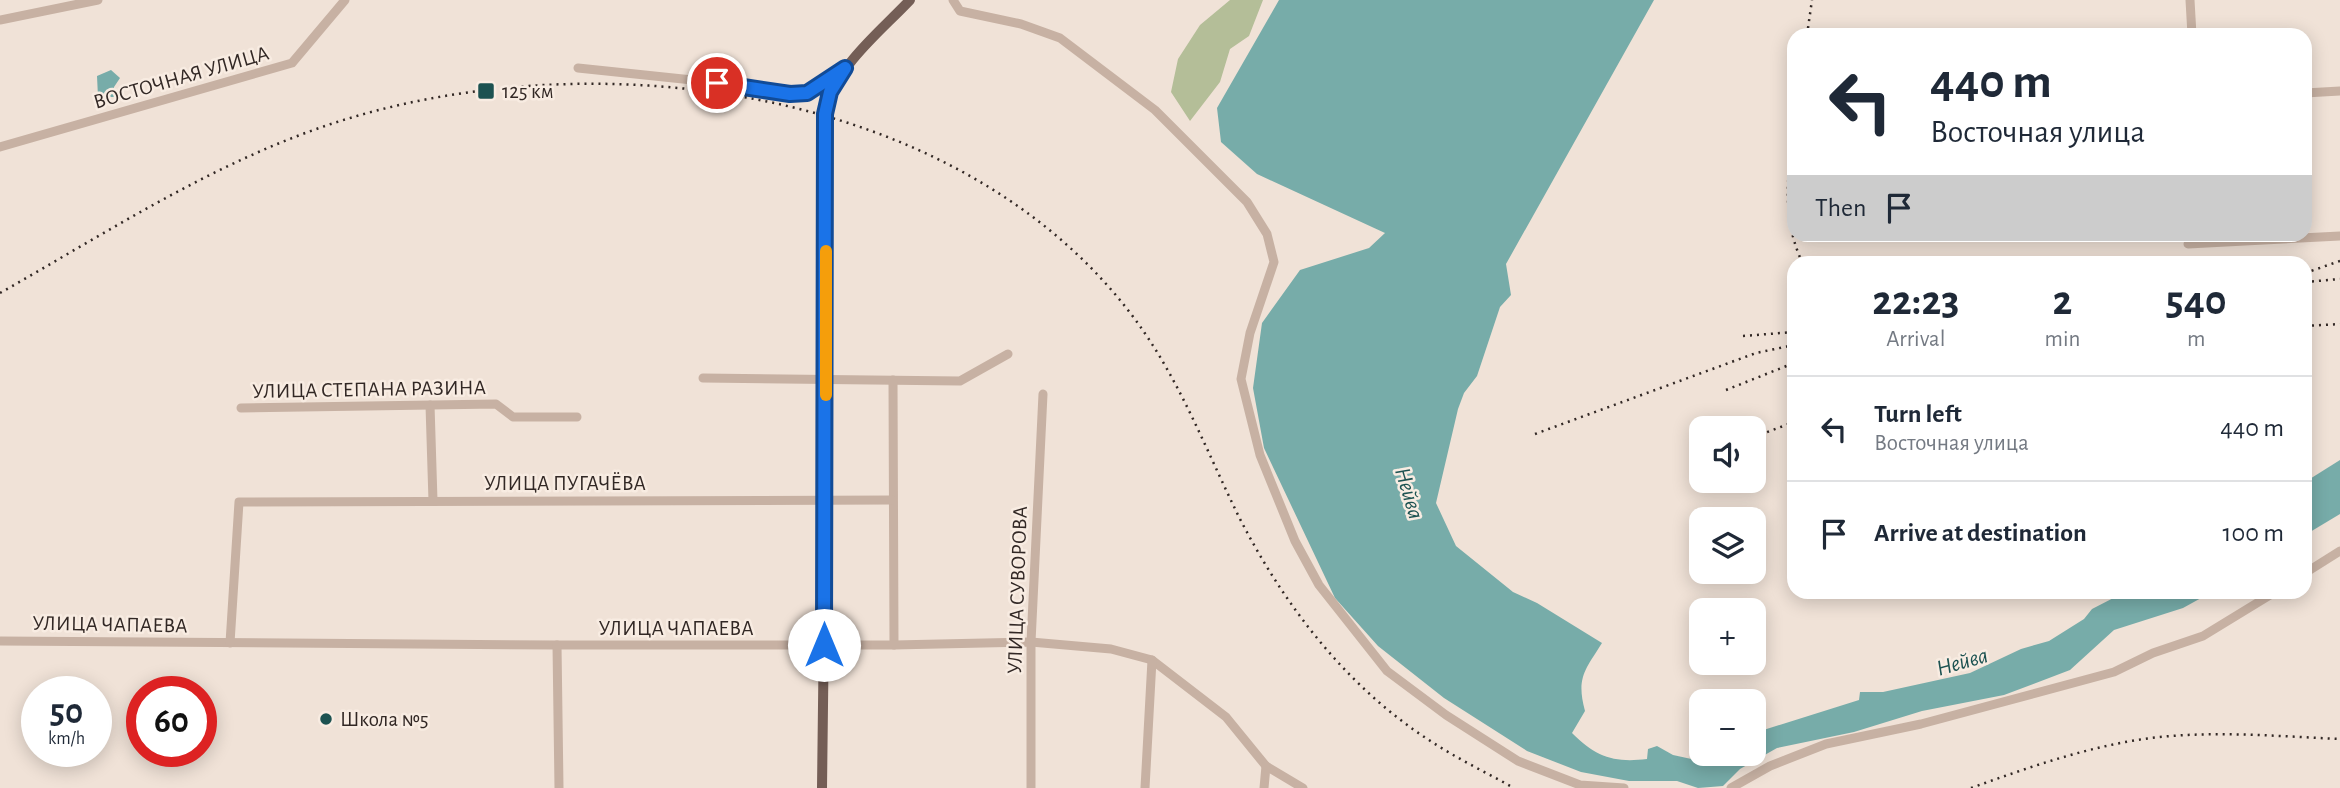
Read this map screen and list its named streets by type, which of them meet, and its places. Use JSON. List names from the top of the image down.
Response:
{
  "streets": {
    "street": [
      "ВОСТОЧНАЯ УЛИЦА",
      "УЛИЦА СТЕПАНА РАЗИНА",
      "УЛИЦА ПУГАЧЁВА",
      "УЛИЦА СУВОРОВА",
      "УЛИЦА ЧАПАЕВА"
    ]
  },
  "crossings": [
    ["УЛИЦА ПУГАЧЁВА", "УЛИЦА ЧАПАЕВА"],
    ["УЛИЦА СУВОРОВА", "УЛИЦА ЧАПАЕВА"]
  ],
  "water": ["Нейва"],
  "places": {
    "transit": ["125 км"],
    "other": ["Школа №5"]
  },
  "page": {
    "turn": ["440 m", "Восточная улица"],
    "then": "Then",
    "eta": [
      "22:23",
      "Arrival",
      "2",
      "min",
      "540",
      "m"
    ],
    "list": [
      {
        "name": "Turn left",
        "note": "Восточная улица",
        "value": "440 m"
      },
      {
        "name": "Arrive at destination",
        "value": "100 m"
      }
    ],
    "map_buttons": ["+", "−"],
    "speed": "50 km/h",
    "limit": "60"
  }
}
